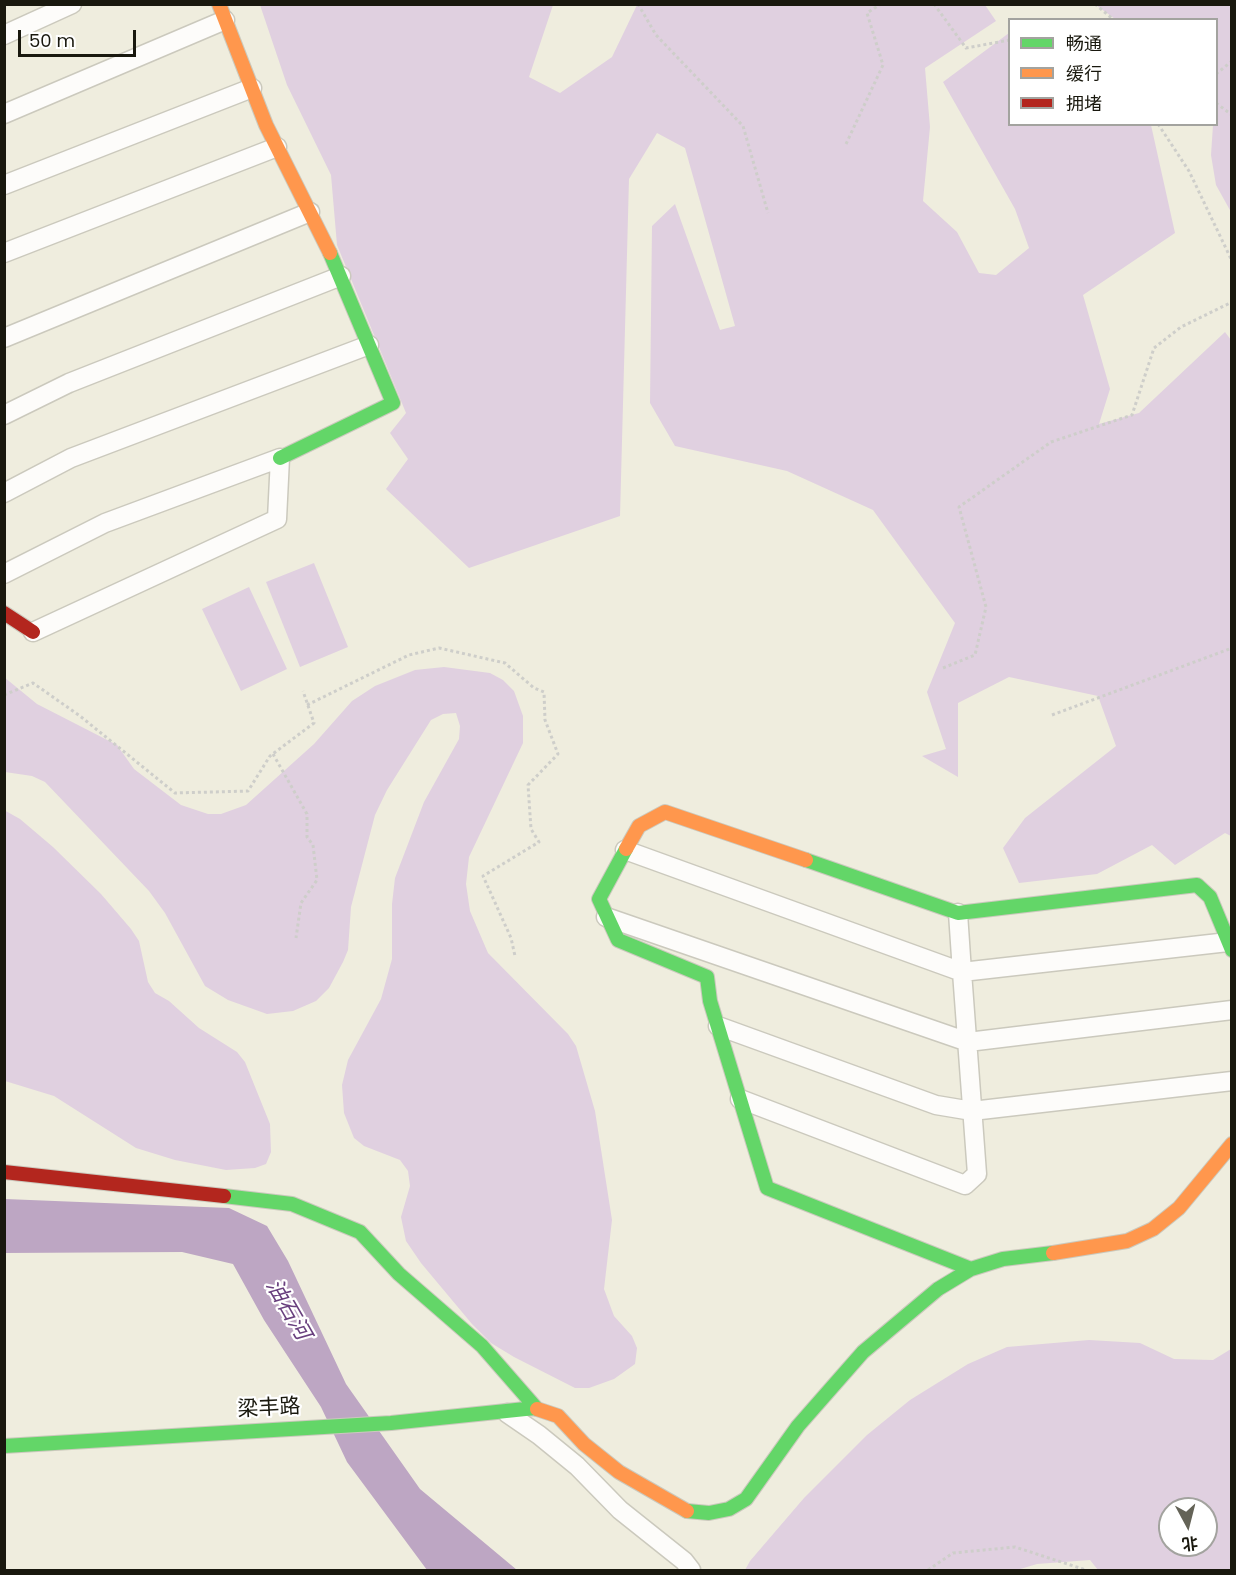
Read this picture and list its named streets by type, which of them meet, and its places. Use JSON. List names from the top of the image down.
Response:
{
  "streets": {
    "street": ["梁丰路"]
  },
  "water": ["油石河"],
  "legend": ["畅通", "缓行", "拥堵"],
  "scale_bar": "50 m",
  "north": "bottom"
}
